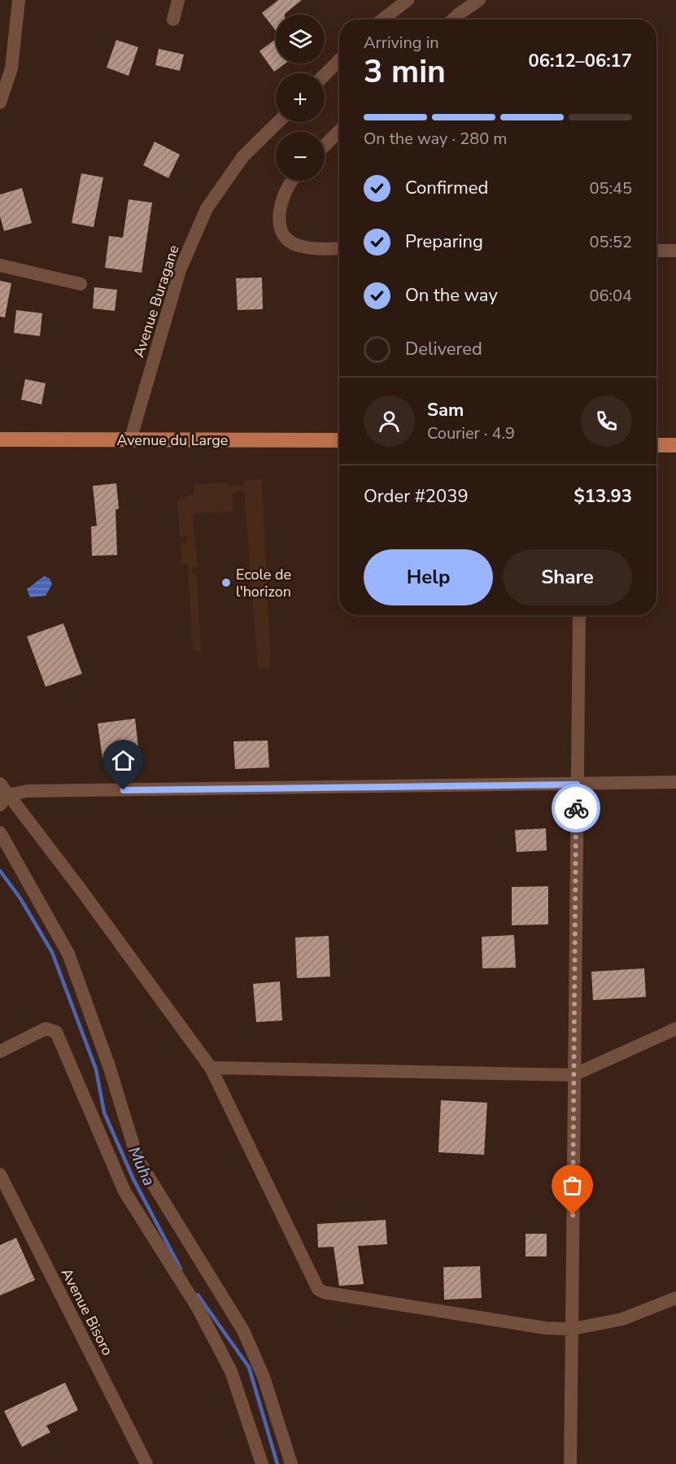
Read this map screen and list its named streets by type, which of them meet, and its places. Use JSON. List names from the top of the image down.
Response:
{
  "streets": {
    "main road": ["Avenue du Large"],
    "street": ["Avenue Buragane", "Avenue Bisoro"]
  },
  "crossings": [
    ["Avenue Buragane", "Avenue du Large"]
  ],
  "water": ["Muha"],
  "places": ["Ecole de l'horizon"],
  "page": {
    "map_buttons": ["+", "−"],
    "heading": ["3 min", "Arriving in", "06:12–06:17"],
    "panel": [
      "Sam",
      "Courier · 4.9",
      "Order #2039",
      "$13.93"
    ],
    "bar": "On the way · 280 m",
    "list": [
      ["Confirmed", "05:45"],
      ["Preparing", "05:52"],
      ["On the way", "06:04"],
      "Delivered"
    ],
    "buttons": ["Help", "Share"]
  }
}
